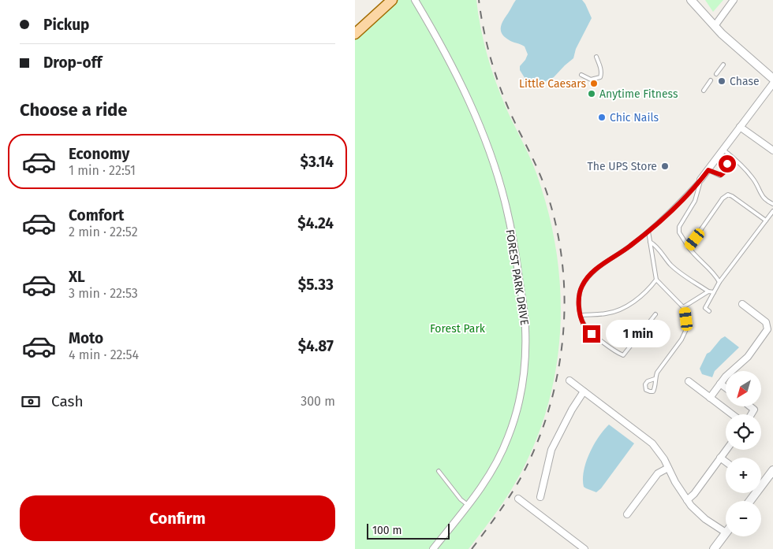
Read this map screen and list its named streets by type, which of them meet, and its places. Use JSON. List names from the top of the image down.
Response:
{
  "streets": {
    "street": ["FOREST PARK DRIVE"]
  },
  "parks": ["Forest Park"],
  "places": [
    "Chase",
    "Little Caesars",
    "Anytime Fitness",
    "Chic Nails",
    "The UPS Store"
  ],
  "scale_bar": "100 m",
  "north": "bottom left",
  "page": {
    "banner": ["Pickup", "Drop-off"],
    "heading": "Choose a ride",
    "list": [
      {
        "name": "Economy",
        "note": "1 min · 22:51",
        "value": "$3.14"
      },
      {
        "name": "Comfort",
        "note": "2 min · 22:52",
        "value": "$4.24"
      },
      {
        "name": "XL",
        "note": "3 min · 22:53",
        "value": "$5.33"
      },
      {
        "name": "Moto",
        "note": "4 min · 22:54",
        "value": "$4.87"
      }
    ],
    "bubble": "1 min",
    "map_buttons": ["+", "−"],
    "pay": ["Cash", "300 m"],
    "buttons": "Confirm",
    "scale": "100 m"
  }
}
